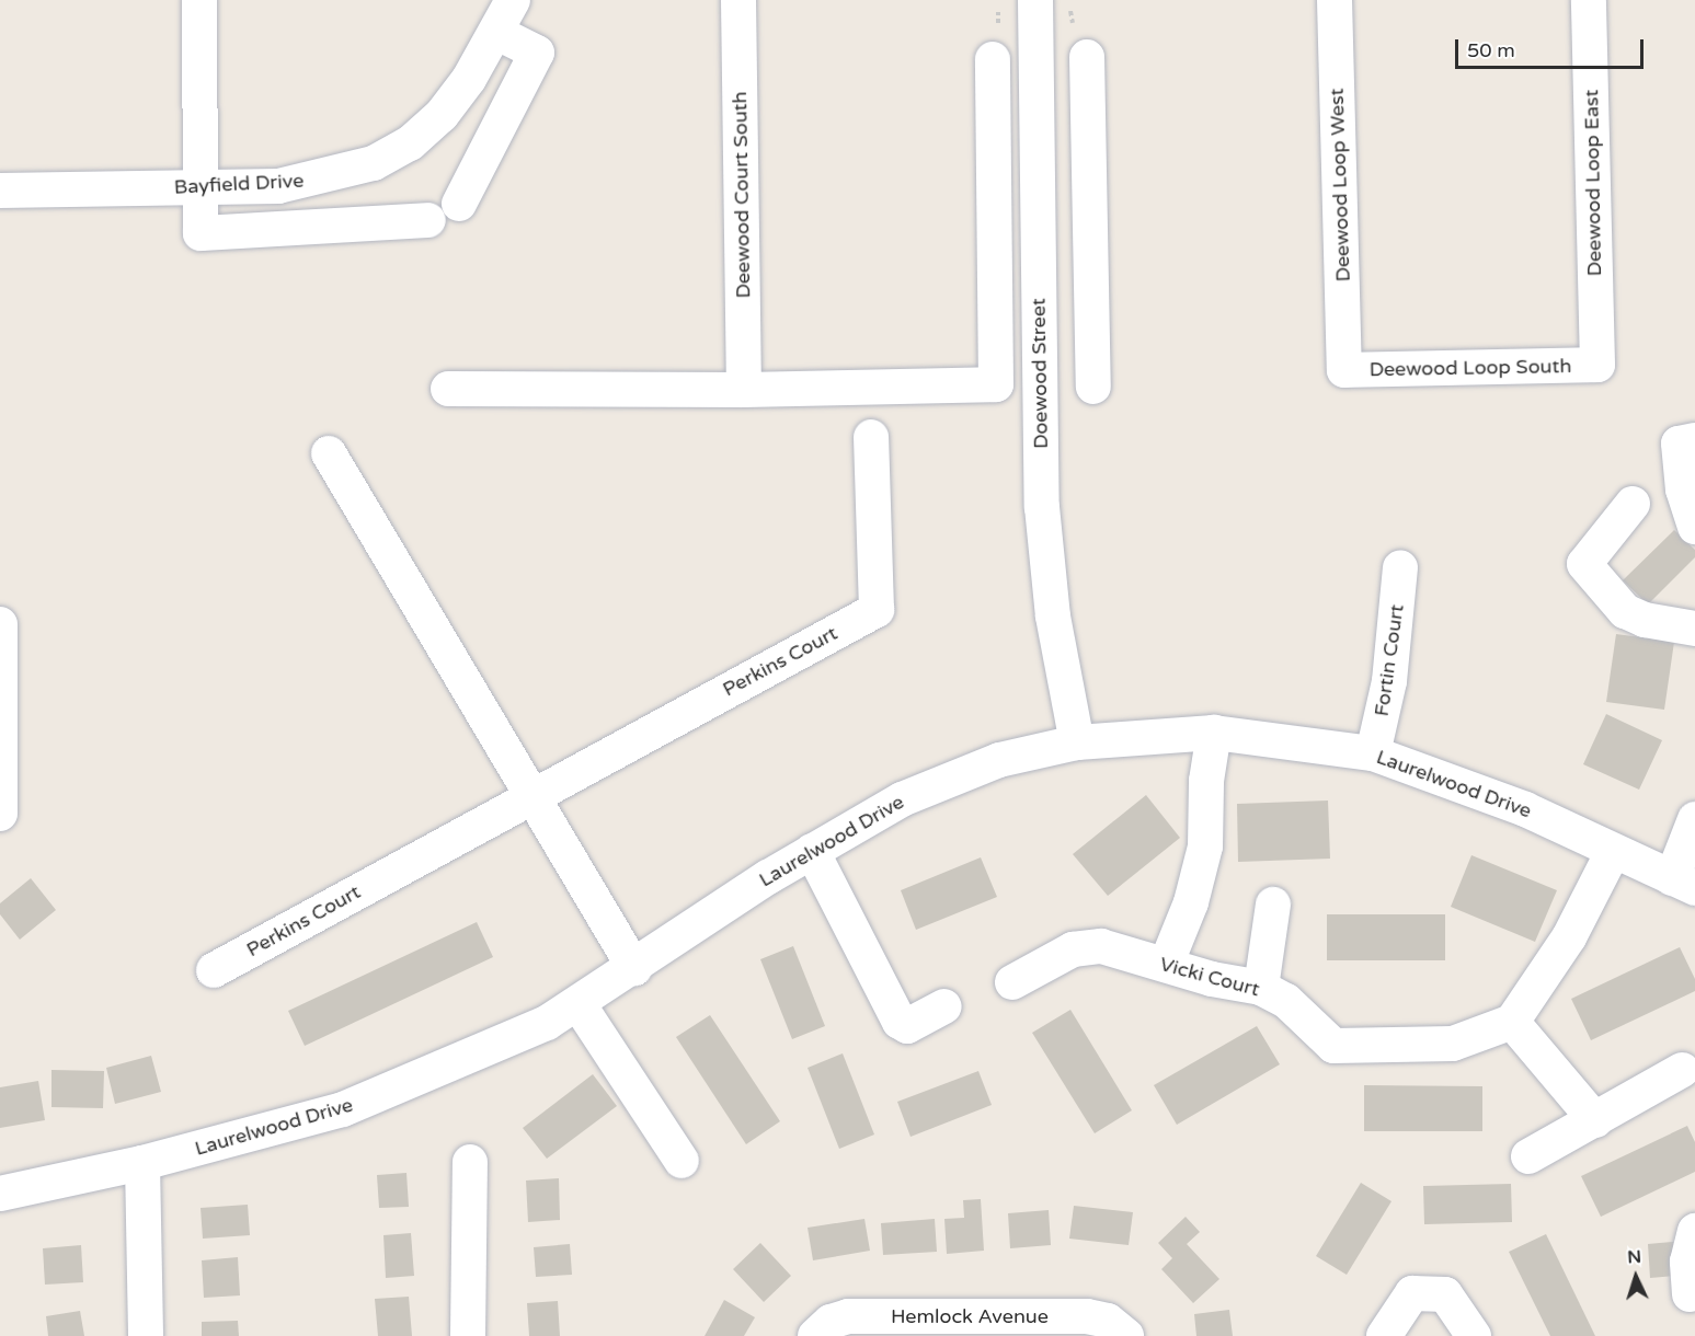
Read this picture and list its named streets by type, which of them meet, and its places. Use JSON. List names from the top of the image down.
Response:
{
  "streets": {
    "street": [
      "Deewood Loop East",
      "Bayfield Drive",
      "Deewood Loop West",
      "Deewood Court South",
      "Deewood Loop South",
      "Doewood Street",
      "Fortin Court",
      "Perkins Court",
      "Laurelwood Drive",
      "Vicki Court",
      "Hemlock Avenue"
    ]
  },
  "crossings": [
    ["Deewood Loop East", "Deewood Loop South"],
    ["Deewood Loop West", "Deewood Loop South"],
    ["Doewood Street", "Laurelwood Drive"],
    ["Fortin Court", "Laurelwood Drive"]
  ],
  "scale_bar": "50 m",
  "north": "top"
}
